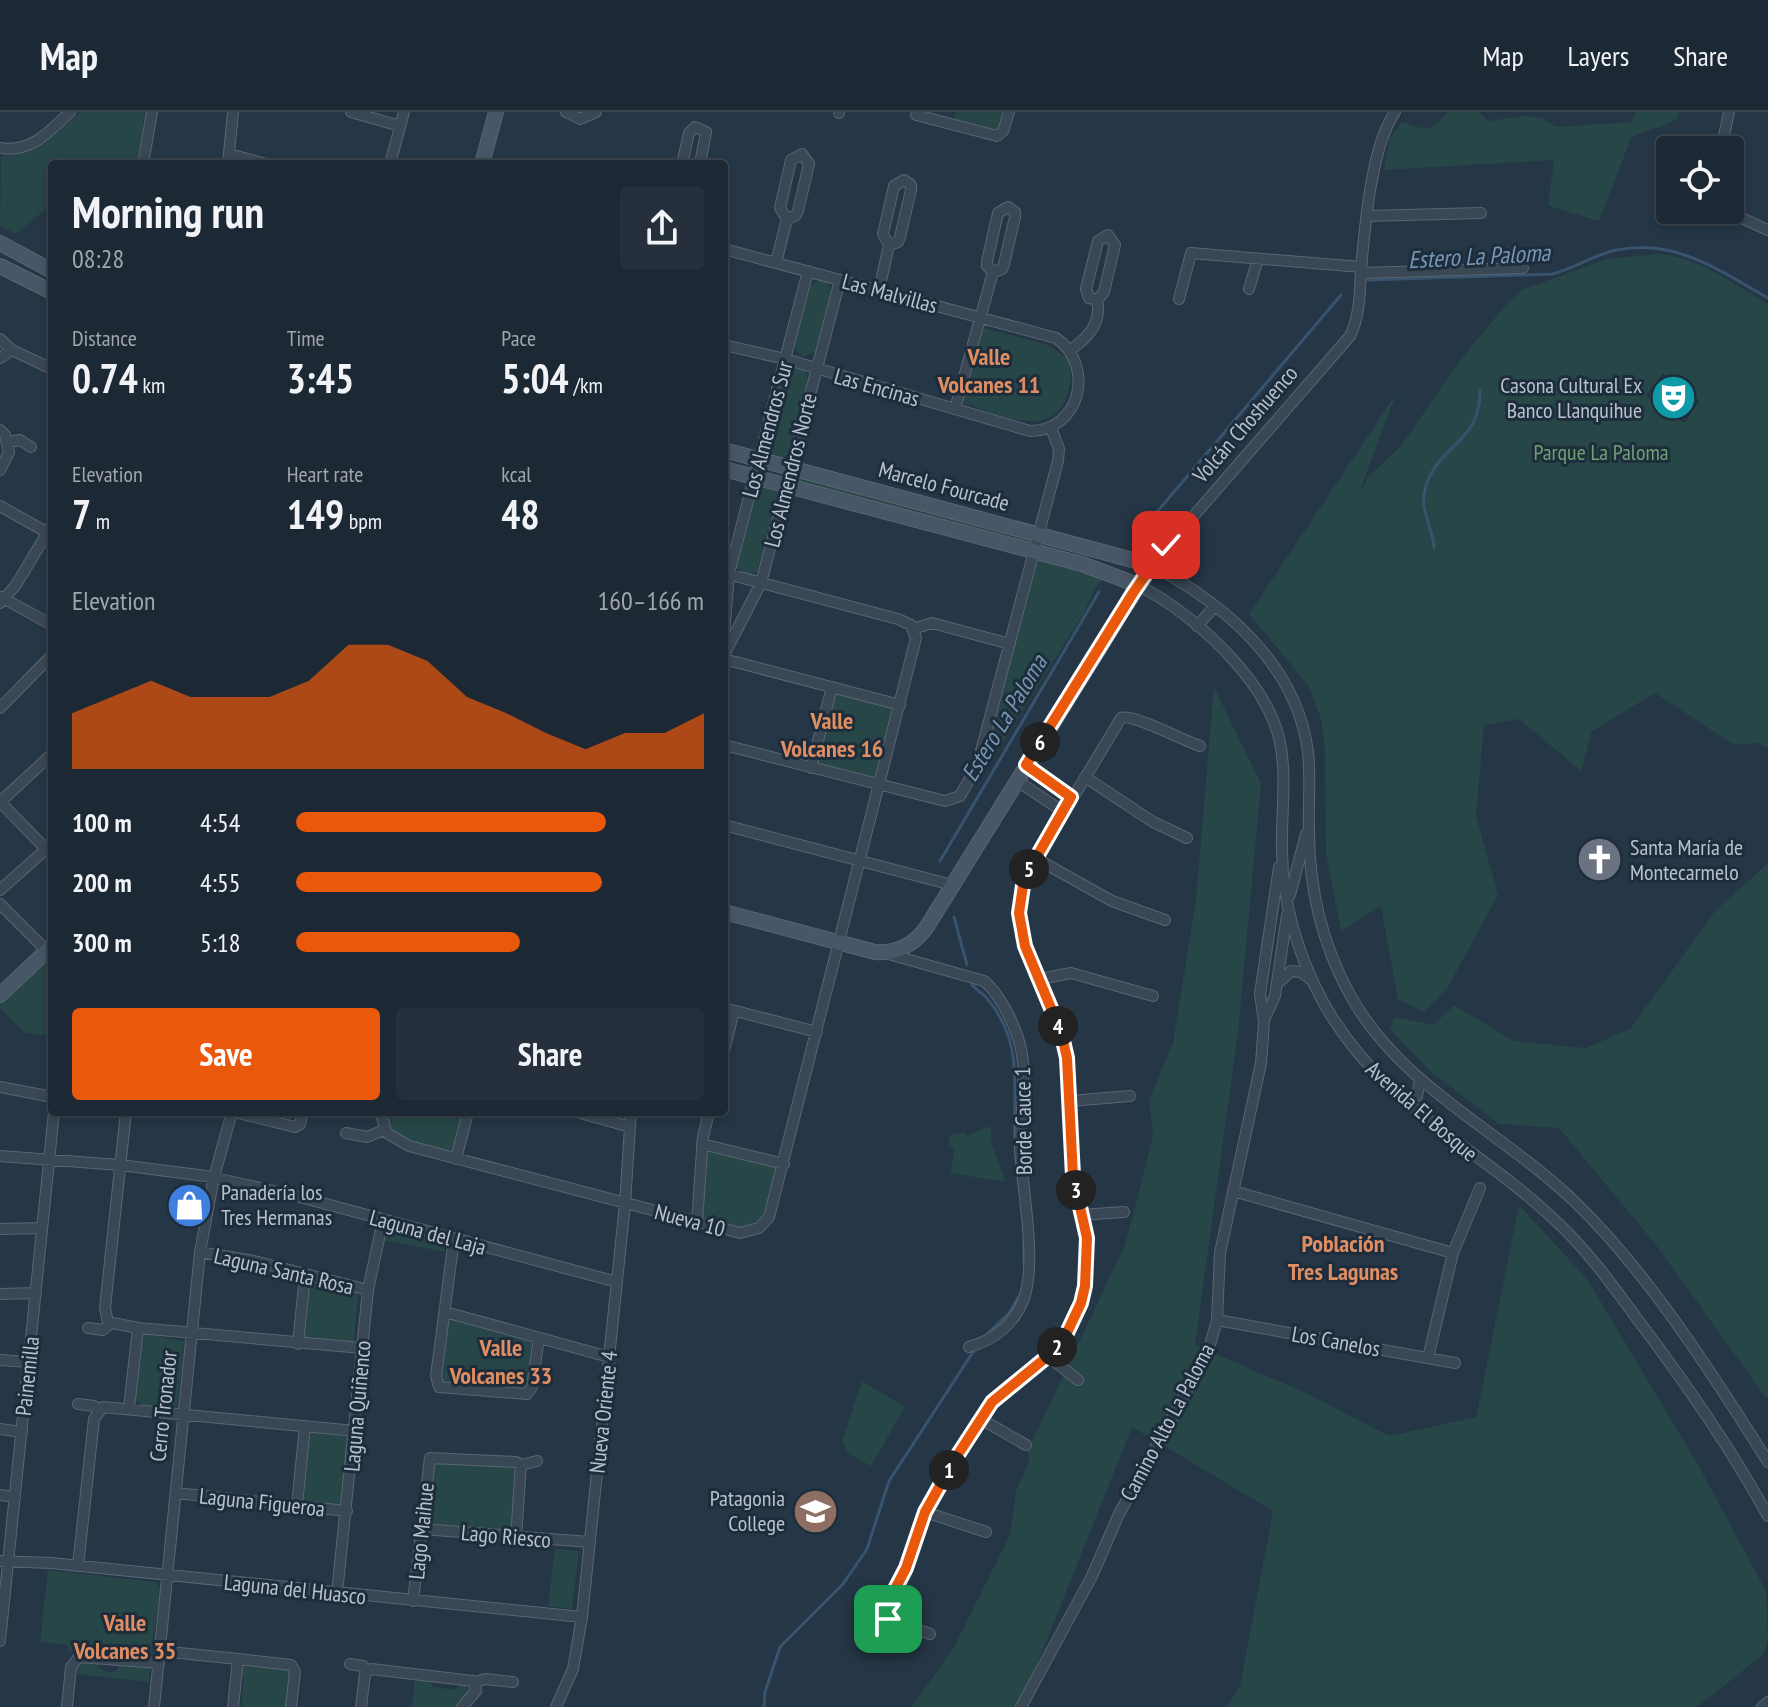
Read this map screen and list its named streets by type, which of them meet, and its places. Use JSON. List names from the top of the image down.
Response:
{
  "streets": {
    "street": [
      "Las Malvillas",
      "Las Encinas",
      "Volcán Choshuenco",
      "Los Almendros Sur",
      "Los Almendros Norte",
      "Marcelo Fourcade",
      "Avenida El Bosque",
      "Borde Cauce 1",
      "Nueva 10",
      "Laguna del Laja",
      "Laguna Santa Rosa",
      "Los Canelos",
      "Painemilla",
      "Cerro Tronador",
      "Laguna Quiñenco",
      "Nueva Oriente 4",
      "Camino Alto La Paloma",
      "Laguna Figueroa",
      "Lago Maihue",
      "Lago Riesco",
      "Laguna del Huasco"
    ]
  },
  "crossings": [
    ["Las Malvillas", "Las Encinas"],
    ["Las Malvillas", "Los Almendros Sur"],
    ["Las Malvillas", "Los Almendros Norte"],
    ["Las Encinas", "Los Almendros Sur"],
    ["Las Encinas", "Los Almendros Norte"],
    ["Volcán Choshuenco", "Marcelo Fourcade"],
    ["Volcán Choshuenco", "Avenida El Bosque"],
    ["Volcán Choshuenco", "Borde Cauce 1"],
    ["Los Almendros Sur", "Marcelo Fourcade"],
    ["Los Almendros Norte", "Marcelo Fourcade"],
    ["Marcelo Fourcade", "Avenida El Bosque"],
    ["Avenida El Bosque", "Camino Alto La Paloma"],
    ["Nueva 10", "Nueva Oriente 4"],
    ["Laguna del Laja", "Painemilla"],
    ["Laguna del Laja", "Cerro Tronador"],
    ["Laguna del Laja", "Laguna Quiñenco"],
    ["Laguna del Laja", "Nueva Oriente 4"],
    ["Laguna Santa Rosa", "Cerro Tronador"],
    ["Laguna Santa Rosa", "Laguna Quiñenco"],
    ["Los Canelos", "Camino Alto La Paloma"],
    ["Painemilla", "Laguna del Huasco"],
    ["Cerro Tronador", "Laguna Figueroa"],
    ["Cerro Tronador", "Laguna del Huasco"],
    ["Laguna Quiñenco", "Laguna Figueroa"],
    ["Laguna Quiñenco", "Laguna del Huasco"],
    ["Nueva Oriente 4", "Lago Riesco"],
    ["Nueva Oriente 4", "Laguna del Huasco"],
    ["Lago Maihue", "Lago Riesco"],
    ["Lago Maihue", "Laguna del Huasco"]
  ],
  "districts": [
    "Valle Volcanes 11",
    "Valle Volcanes 16",
    "Población Tres Lagunas",
    "Valle Volcanes 33",
    "Valle Volcanes 35"
  ],
  "water": ["Estero La Paloma"],
  "parks": ["Parque La Paloma"],
  "places": {
    "theatre": ["Casona Cultural Ex Banco Llanquihue"],
    "church": ["Santa María de Montecarmelo"],
    "shop": ["Panadería los Tres Hermanas"],
    "school or university": ["Patagonia College"]
  },
  "page": {
    "header": "Map",
    "nav": ["Map", "Layers", "Share"],
    "heading": ["Morning run", "08:28"],
    "stats": [
      ["Distance", "0.74 km"],
      ["Time", "3:45"],
      ["Pace", "5:04 /km"],
      ["Elevation", "7 m"],
      ["Heart rate", "149 bpm"],
      ["kcal", "48"]
    ],
    "chart": ["Elevation", "160–166 m"],
    "pins": [
      "6",
      "5",
      "4",
      "3",
      "2",
      "1"
    ],
    "list": [
      {
        "name": "100 m",
        "note": "4:54"
      },
      {
        "name": "200 m",
        "note": "4:55"
      },
      {
        "name": "300 m",
        "note": "5:18"
      }
    ],
    "buttons": ["Save", "Share"]
  }
}
